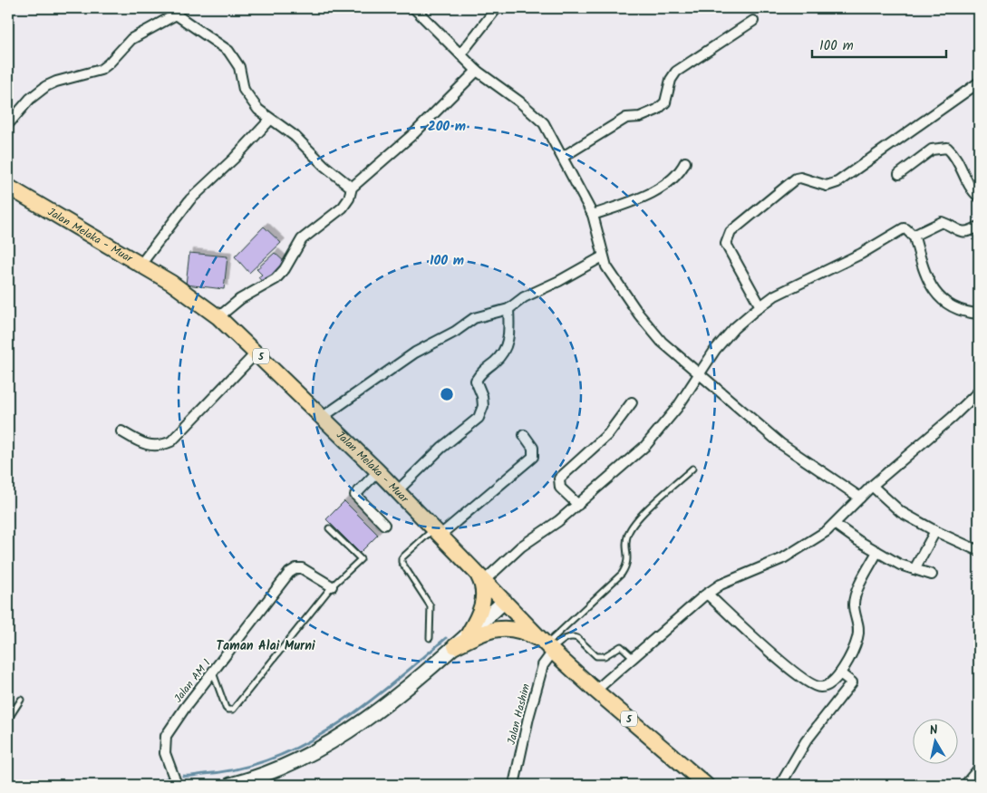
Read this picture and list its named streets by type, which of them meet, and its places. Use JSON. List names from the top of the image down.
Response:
{
  "streets": {
    "main road": ["Jalan Melaka - Muar", "5"],
    "street": ["Jalan AM 1", "Jalan Hashim"]
  },
  "crossings": [
    ["Jalan Melaka - Muar", "Jalan Hashim"]
  ],
  "districts": ["Taman Alai Murni"],
  "scale_bar": "100 m",
  "north": "top",
  "rings": ["200 m", "100 m"]
}
